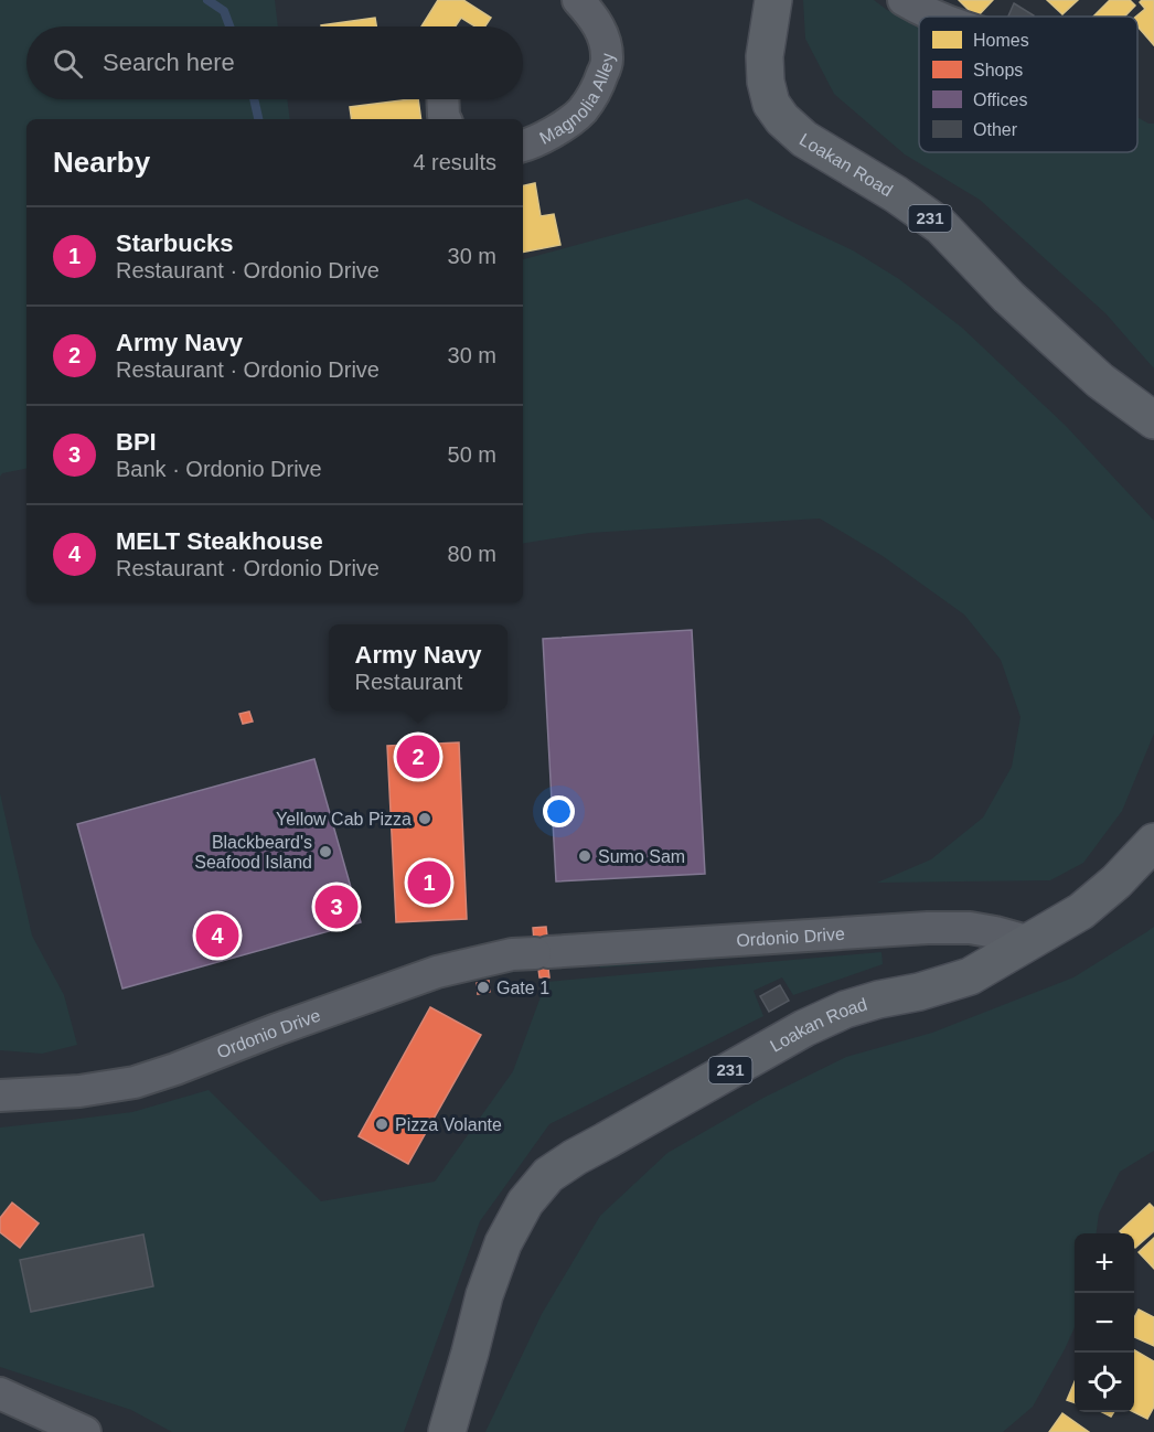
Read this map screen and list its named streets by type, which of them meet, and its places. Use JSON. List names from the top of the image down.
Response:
{
  "streets": {
    "main road": ["Loakan Road", "231"],
    "street": ["Magnolia Alley", "Ordonio Drive"]
  },
  "crossings": [
    ["Loakan Road", "Ordonio Drive"]
  ],
  "places": [
    "Yellow Cab Pizza",
    "Blackbeard's Seafood Island",
    "Sumo Sam",
    "Gate 1",
    "Pizza Volante"
  ],
  "legend": [
    "Homes",
    "Shops",
    "Offices",
    "Other"
  ],
  "page": {
    "search": "Search here",
    "heading": ["Nearby", "4 results"],
    "list": [
      {
        "mark": "1",
        "name": "Starbucks",
        "note": "Restaurant · Ordonio Drive",
        "value": "30 m"
      },
      {
        "mark": "2",
        "name": "Army Navy",
        "note": "Restaurant · Ordonio Drive",
        "value": "30 m"
      },
      {
        "mark": "3",
        "name": "BPI",
        "note": "Bank · Ordonio Drive",
        "value": "50 m"
      },
      {
        "mark": "4",
        "name": "MELT Steakhouse",
        "note": "Restaurant · Ordonio Drive",
        "value": "80 m"
      }
    ],
    "popup": ["Army Navy", "Restaurant"],
    "pins": [
      "2",
      "1",
      "3",
      "4"
    ],
    "map_buttons": ["+", "−"]
  }
}
